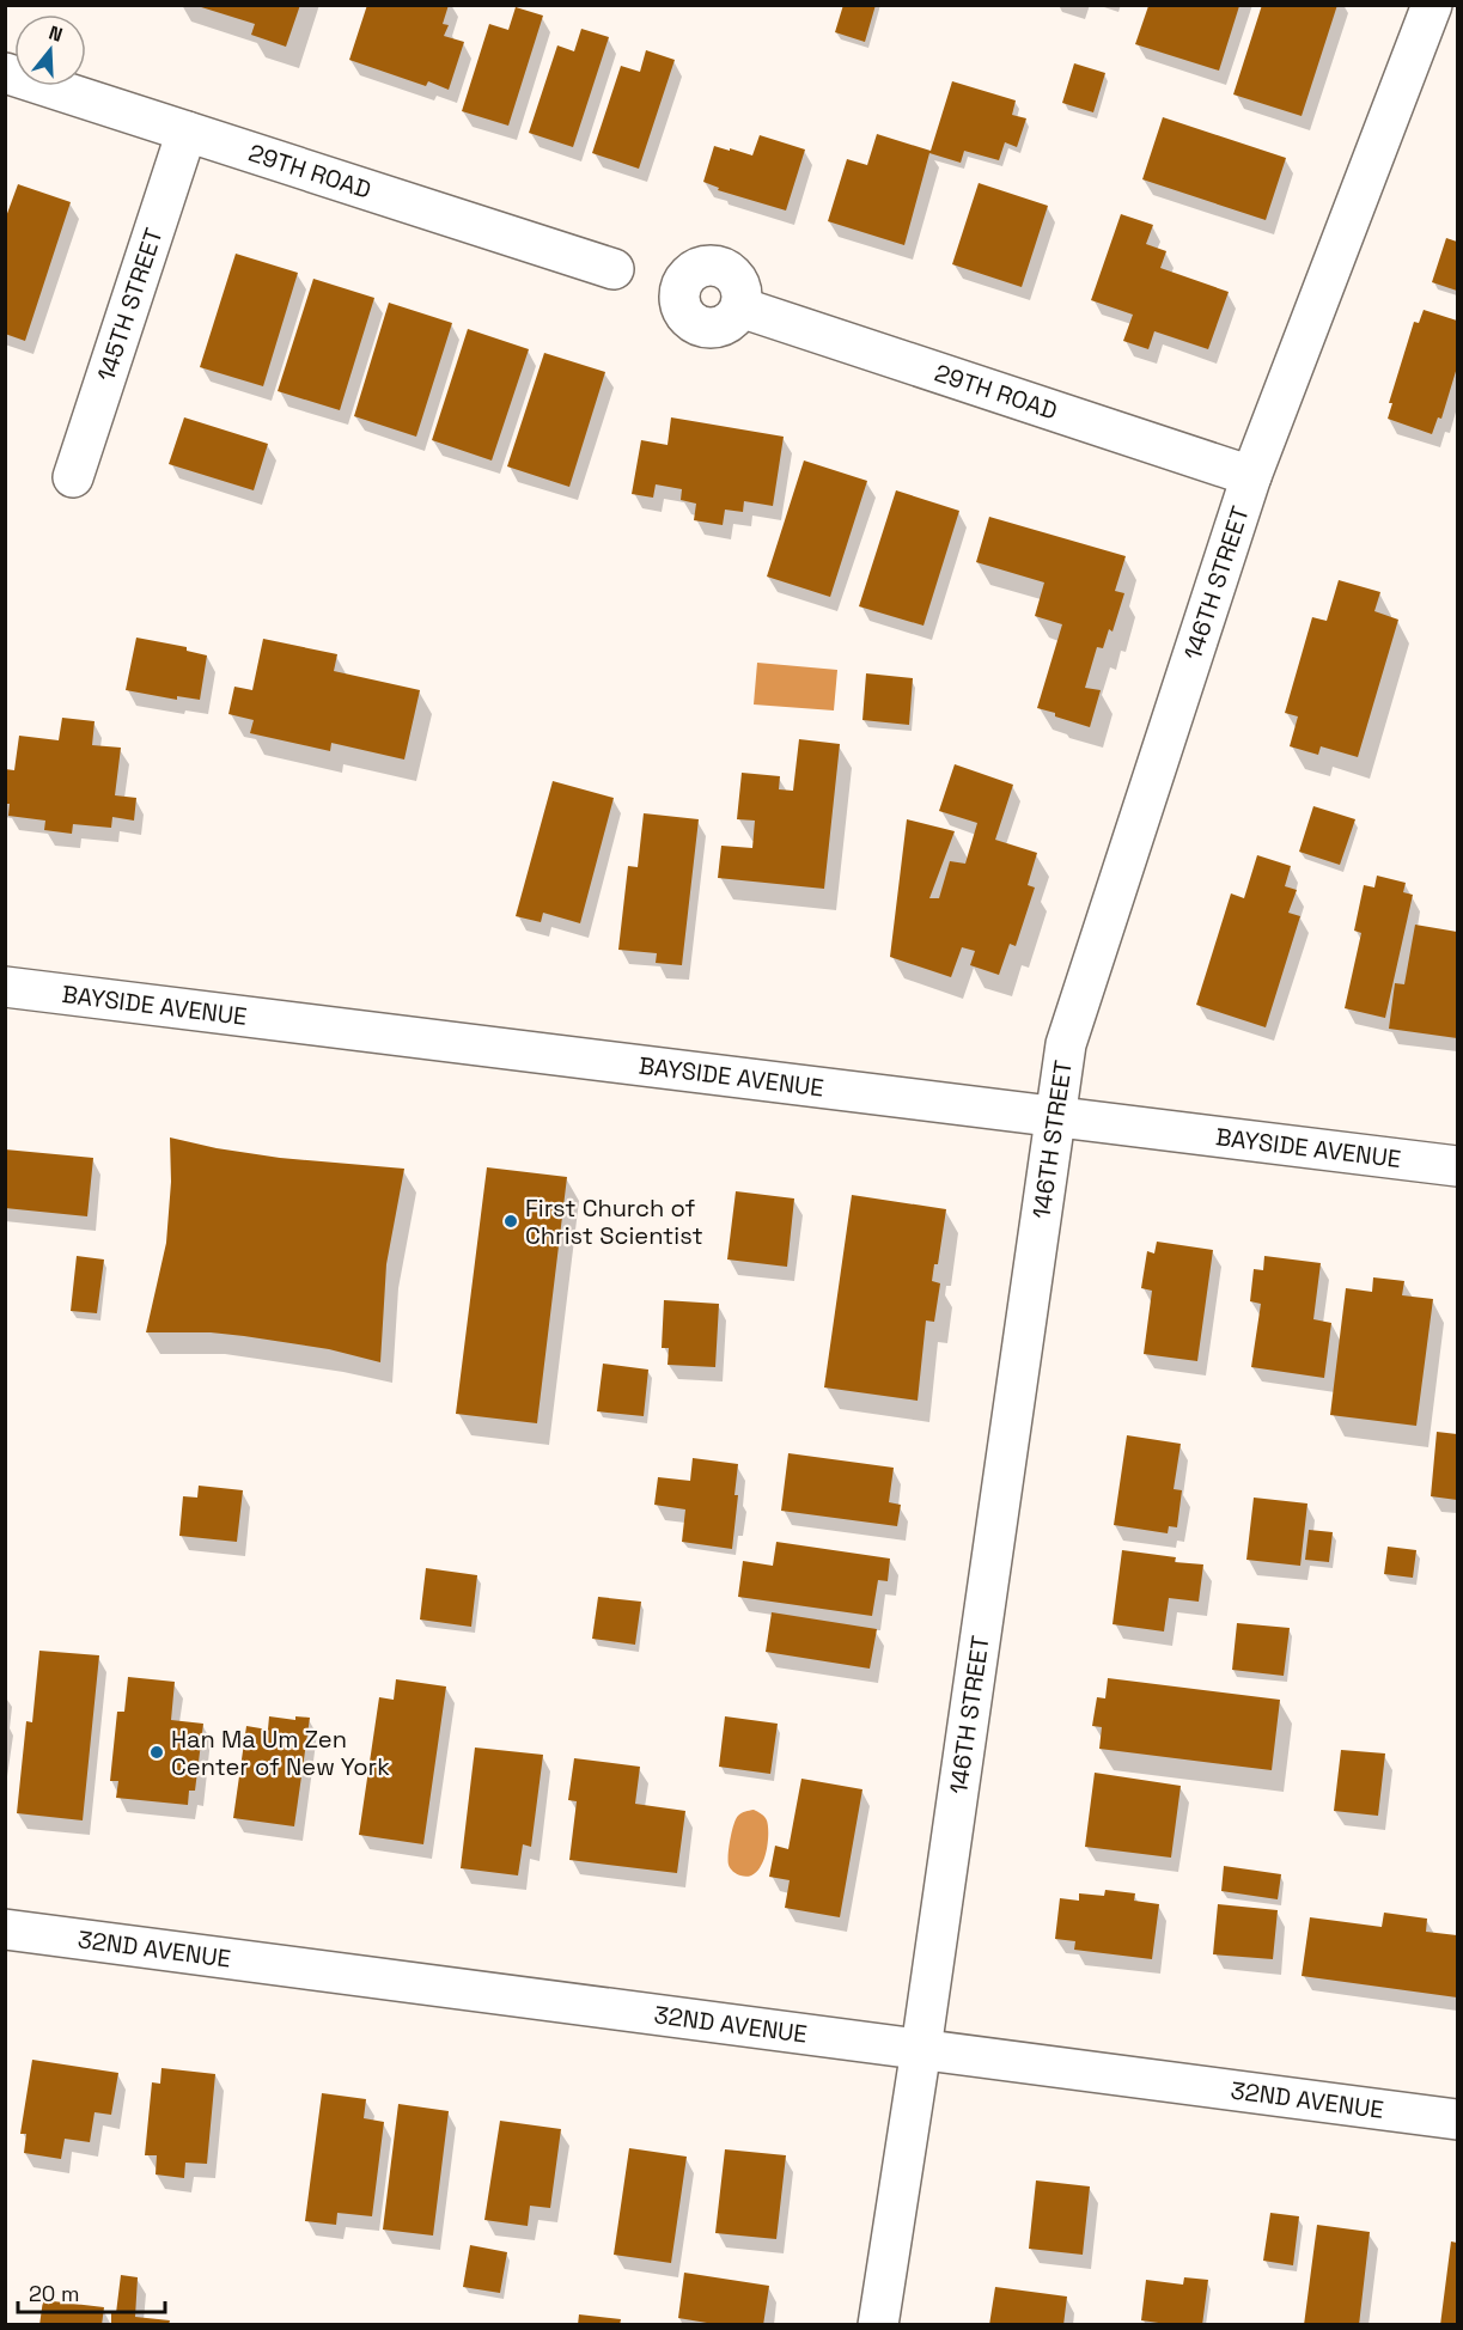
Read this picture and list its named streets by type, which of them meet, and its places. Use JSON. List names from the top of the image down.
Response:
{
  "streets": {
    "street": [
      "29TH ROAD",
      "145TH STREET",
      "146TH STREET",
      "BAYSIDE AVENUE",
      "32ND AVENUE"
    ]
  },
  "crossings": [
    ["29TH ROAD", "145TH STREET"],
    ["29TH ROAD", "146TH STREET"],
    ["146TH STREET", "BAYSIDE AVENUE"],
    ["146TH STREET", "32ND AVENUE"]
  ],
  "places": ["First Church of Christ Scientist", "Han Ma Um Zen Center of New York"],
  "scale_bar": "20 m",
  "north": "top"
}
